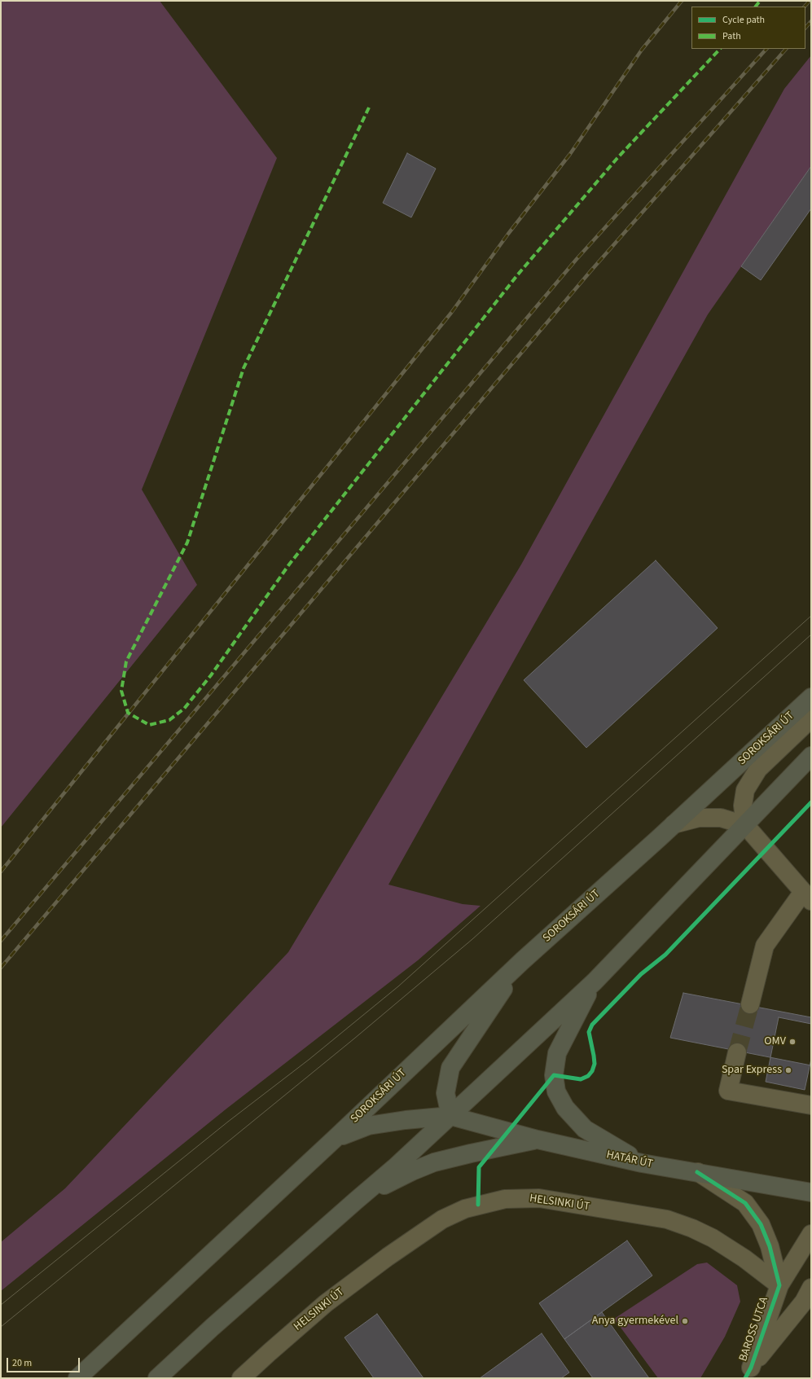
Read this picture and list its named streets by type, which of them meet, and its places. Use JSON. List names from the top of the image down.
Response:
{
  "streets": {
    "main road": ["SOROKSÁRI ÚT", "HATÁR ÚT"],
    "street": ["HELSINKI ÚT", "BAROSS UTCA"]
  },
  "crossings": [
    ["SOROKSÁRI ÚT", "HATÁR ÚT"],
    ["HELSINKI ÚT", "BAROSS UTCA"]
  ],
  "places": ["OMV", "Spar Express", "Anya gyermekével"],
  "legend": ["Cycle path", "Path"],
  "scale_bar": "20 m"
}
